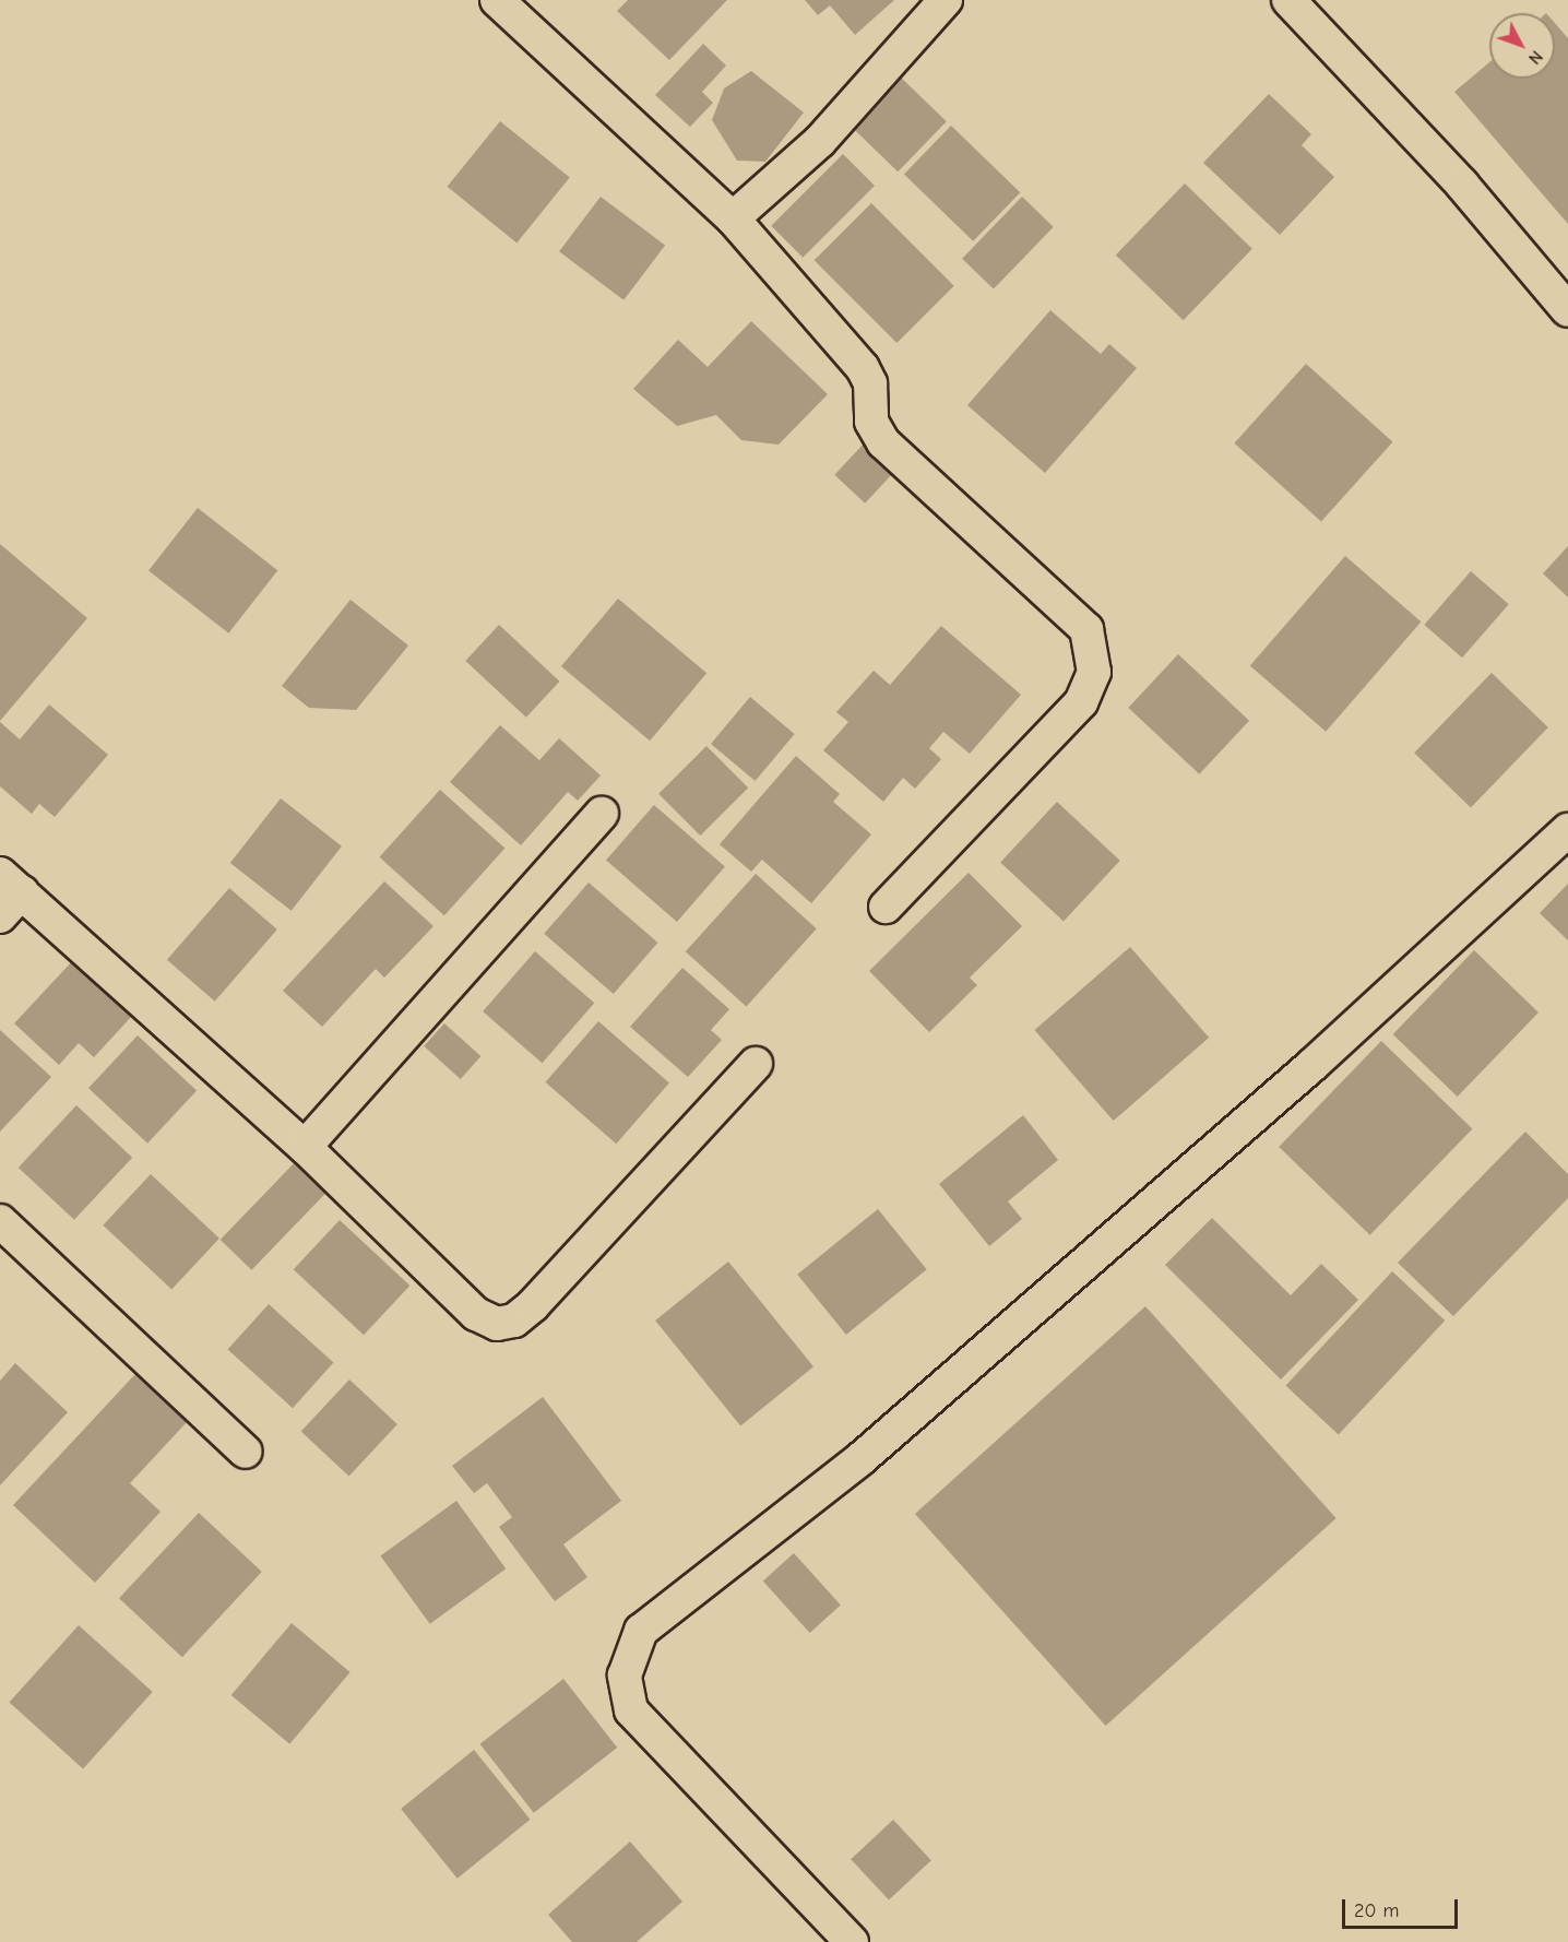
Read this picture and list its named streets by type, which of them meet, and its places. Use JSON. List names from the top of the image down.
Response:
{
  "scale_bar": "20 m",
  "north": "bottom right"
}
